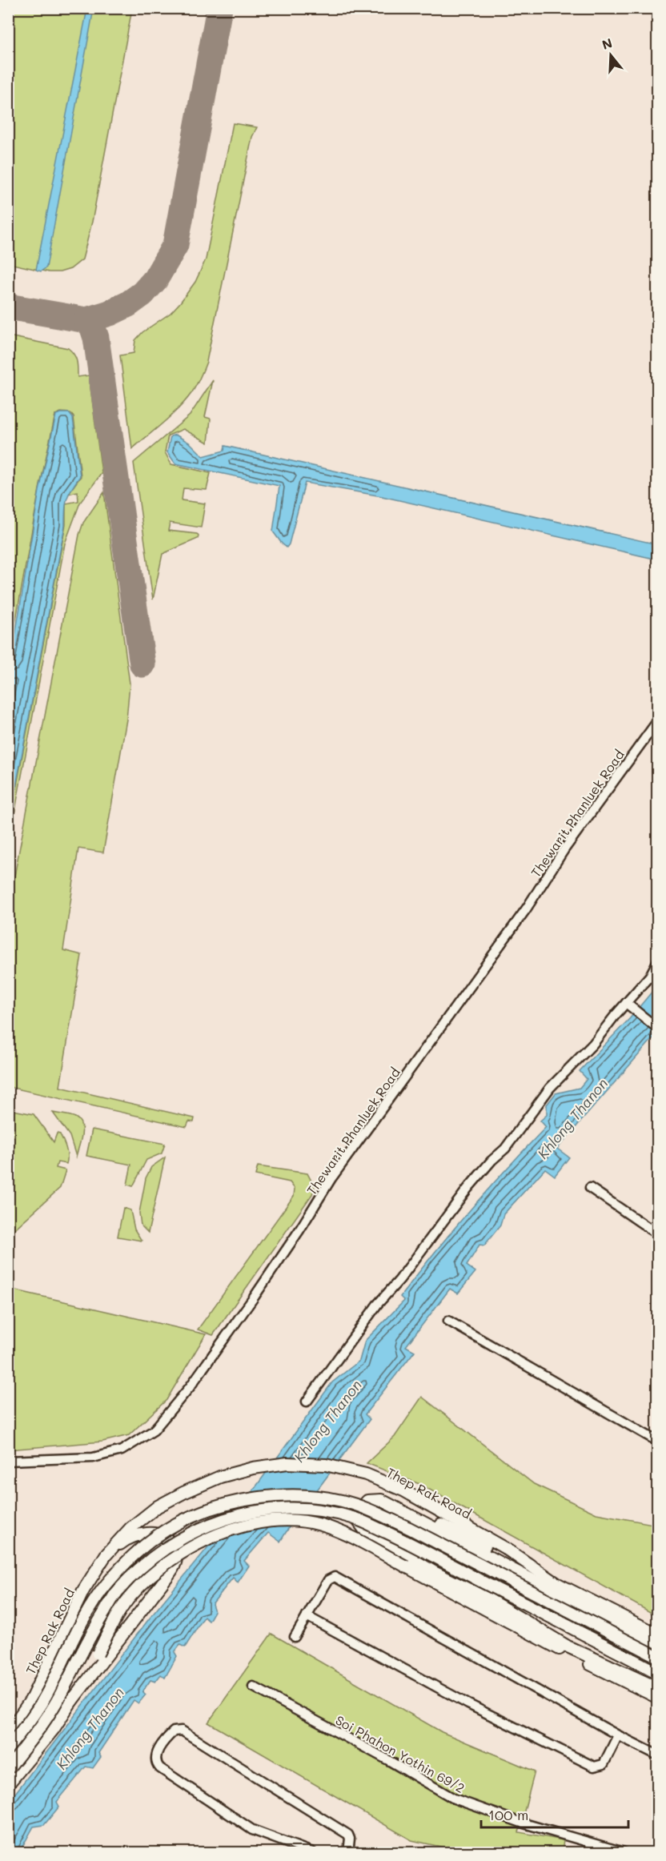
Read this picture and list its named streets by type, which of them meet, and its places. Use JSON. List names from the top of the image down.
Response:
{
  "streets": {
    "main road": ["Thep Rak Road"],
    "street": ["Thewarit Phanluek Road", "Soi Phahon Yothin 69/2"]
  },
  "water": ["Khlong Thanon"],
  "scale_bar": "100 m",
  "north": "top"
}
